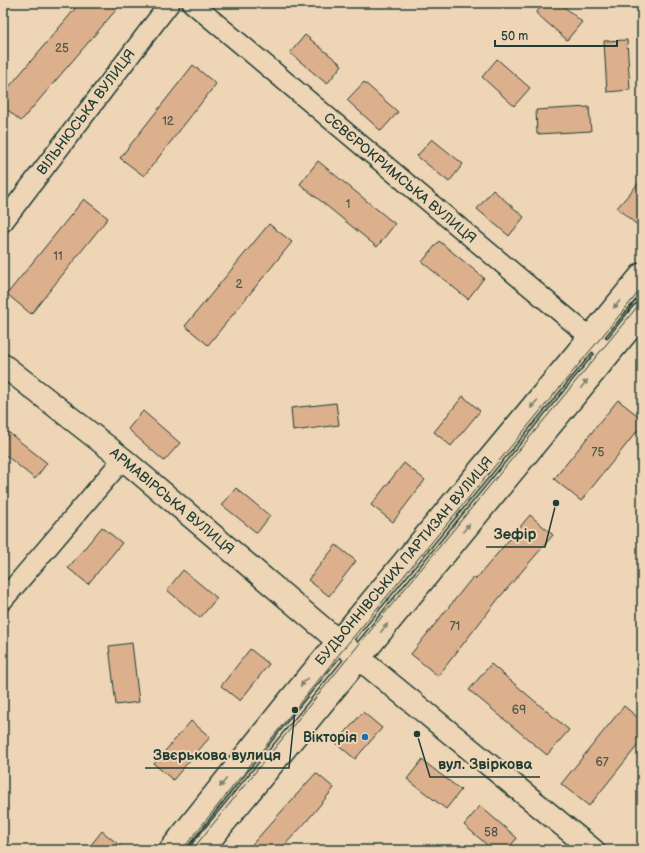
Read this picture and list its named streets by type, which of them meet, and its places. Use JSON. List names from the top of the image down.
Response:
{
  "streets": {
    "main road": ["АРМАВІРСЬКА ВУЛИЦЯ", "БУДЬОННІВСЬКИХ ПАРТИЗАН ВУЛИЦЯ"],
    "street": ["ВІЛЬНЮСЬКА ВУЛИЦЯ", "СЄВЄРОКРИМСЬКА ВУЛИЦЯ"]
  },
  "crossings": [
    ["СЄВЄРОКРИМСЬКА ВУЛИЦЯ", "БУДЬОННІВСЬКИХ ПАРТИЗАН ВУЛИЦЯ"],
    ["АРМАВІРСЬКА ВУЛИЦЯ", "БУДЬОННІВСЬКИХ ПАРТИЗАН ВУЛИЦЯ"]
  ],
  "places": [
    "Зефір",
    "Звєрькова вулиця",
    "вул. Звіркова",
    "Вікторія"
  ],
  "house_numbers": [
    "25",
    "12",
    "1",
    "11",
    "2",
    "75",
    "71",
    "69",
    "67",
    "58"
  ],
  "scale_bar": "50 m"
}
